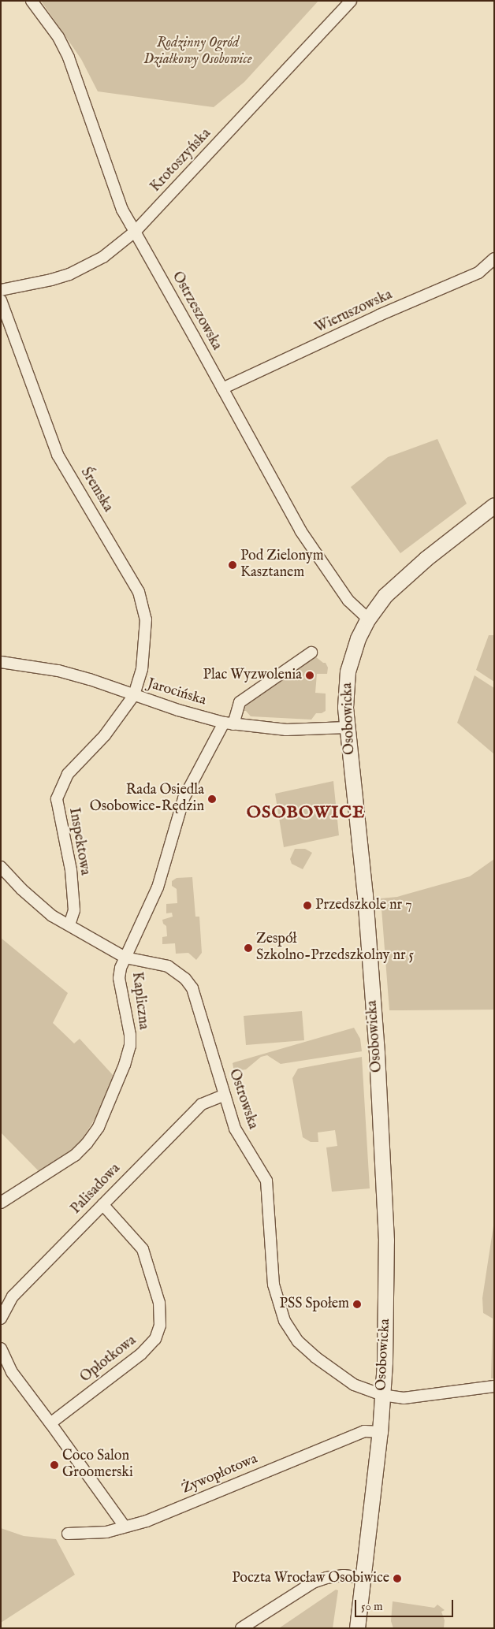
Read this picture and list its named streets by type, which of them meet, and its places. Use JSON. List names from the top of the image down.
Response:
{
  "streets": {
    "street": [
      "Krotoszyńska",
      "Ostrzeszowska",
      "Wieruszowska",
      "Śremska",
      "Jarocińska",
      "Osobowicka",
      "Inspektowa",
      "Kapliczna",
      "Ostrowska",
      "Palisadowa",
      "Opłotkowa",
      "Żywopłotowa"
    ]
  },
  "crossings": [
    ["Krotoszyńska", "Ostrzeszowska"],
    ["Ostrzeszowska", "Wieruszowska"],
    ["Ostrzeszowska", "Osobowicka"],
    ["Śremska", "Jarocińska"],
    ["Śremska", "Inspektowa"],
    ["Jarocińska", "Osobowicka"],
    ["Jarocińska", "Inspektowa"],
    ["Jarocińska", "Kapliczna"],
    ["Osobowicka", "Ostrowska"],
    ["Osobowicka", "Żywopłotowa"],
    ["Inspektowa", "Ostrowska"],
    ["Kapliczna", "Ostrowska"],
    ["Ostrowska", "Palisadowa"],
    ["Palisadowa", "Opłotkowa"]
  ],
  "districts": ["OSOBOWICE"],
  "parks": ["Rodzinny Ogród Działkowy Osobowice"],
  "places": [
    "Pod Zielonym Kasztanem",
    "Plac Wyzwolenia",
    "Rada Osiedla Osobowice-Rędzin",
    "Przedszkole nr 7",
    "Zespół Szkolno-Przedszkolny nr 5",
    "PSS Społem",
    "Coco Salon Groomerski",
    "Poczta Wrocław Osobiwice"
  ],
  "scale_bar": "50 m"
}
